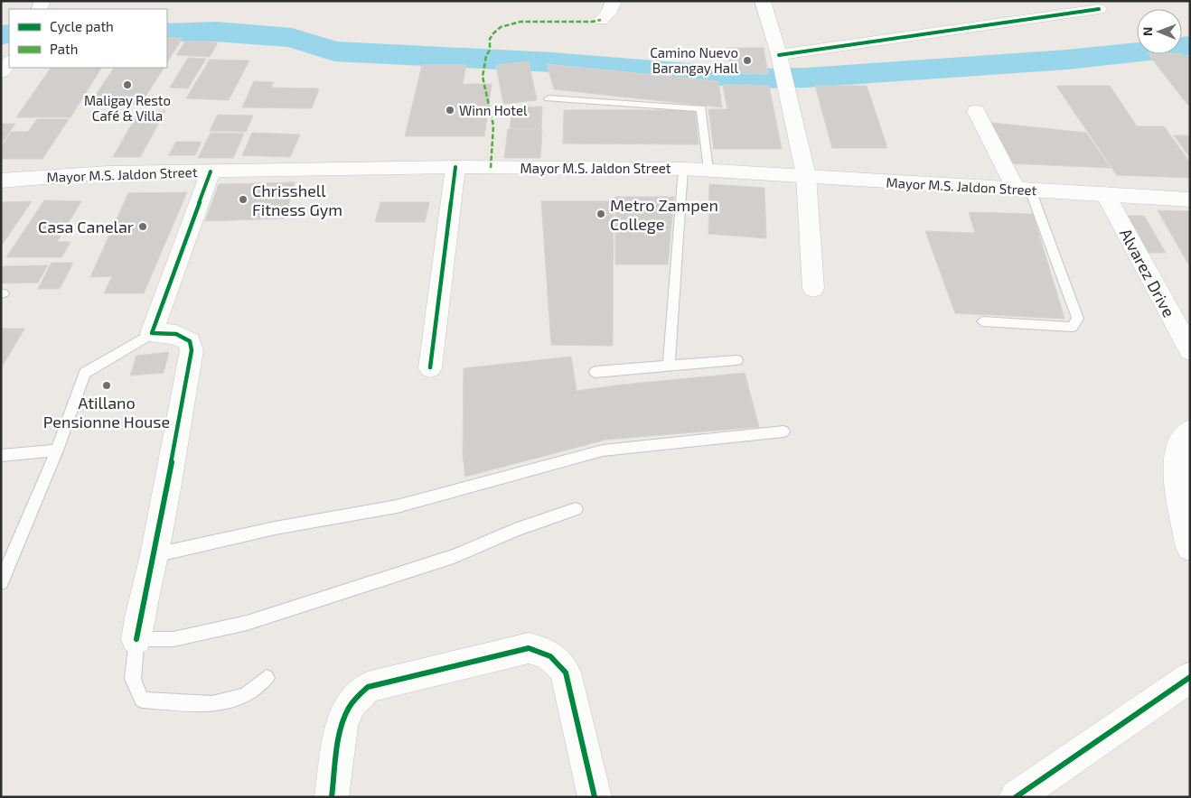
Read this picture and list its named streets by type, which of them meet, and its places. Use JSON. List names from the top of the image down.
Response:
{
  "streets": {
    "street": ["Mayor M.S. Jaldon Street", "Alvarez Drive"]
  },
  "crossings": [
    ["Mayor M.S. Jaldon Street", "Alvarez Drive"]
  ],
  "places": [
    "Camino Nuevo Barangay Hall",
    "Maligay Resto Café & Villa",
    "Winn Hotel",
    "Chrisshell Fitness Gym",
    "Metro Zampen College",
    "Casa Canelar",
    "Atillano Pensionne House"
  ],
  "legend": ["Cycle path", "Path"],
  "north": "left"
}
